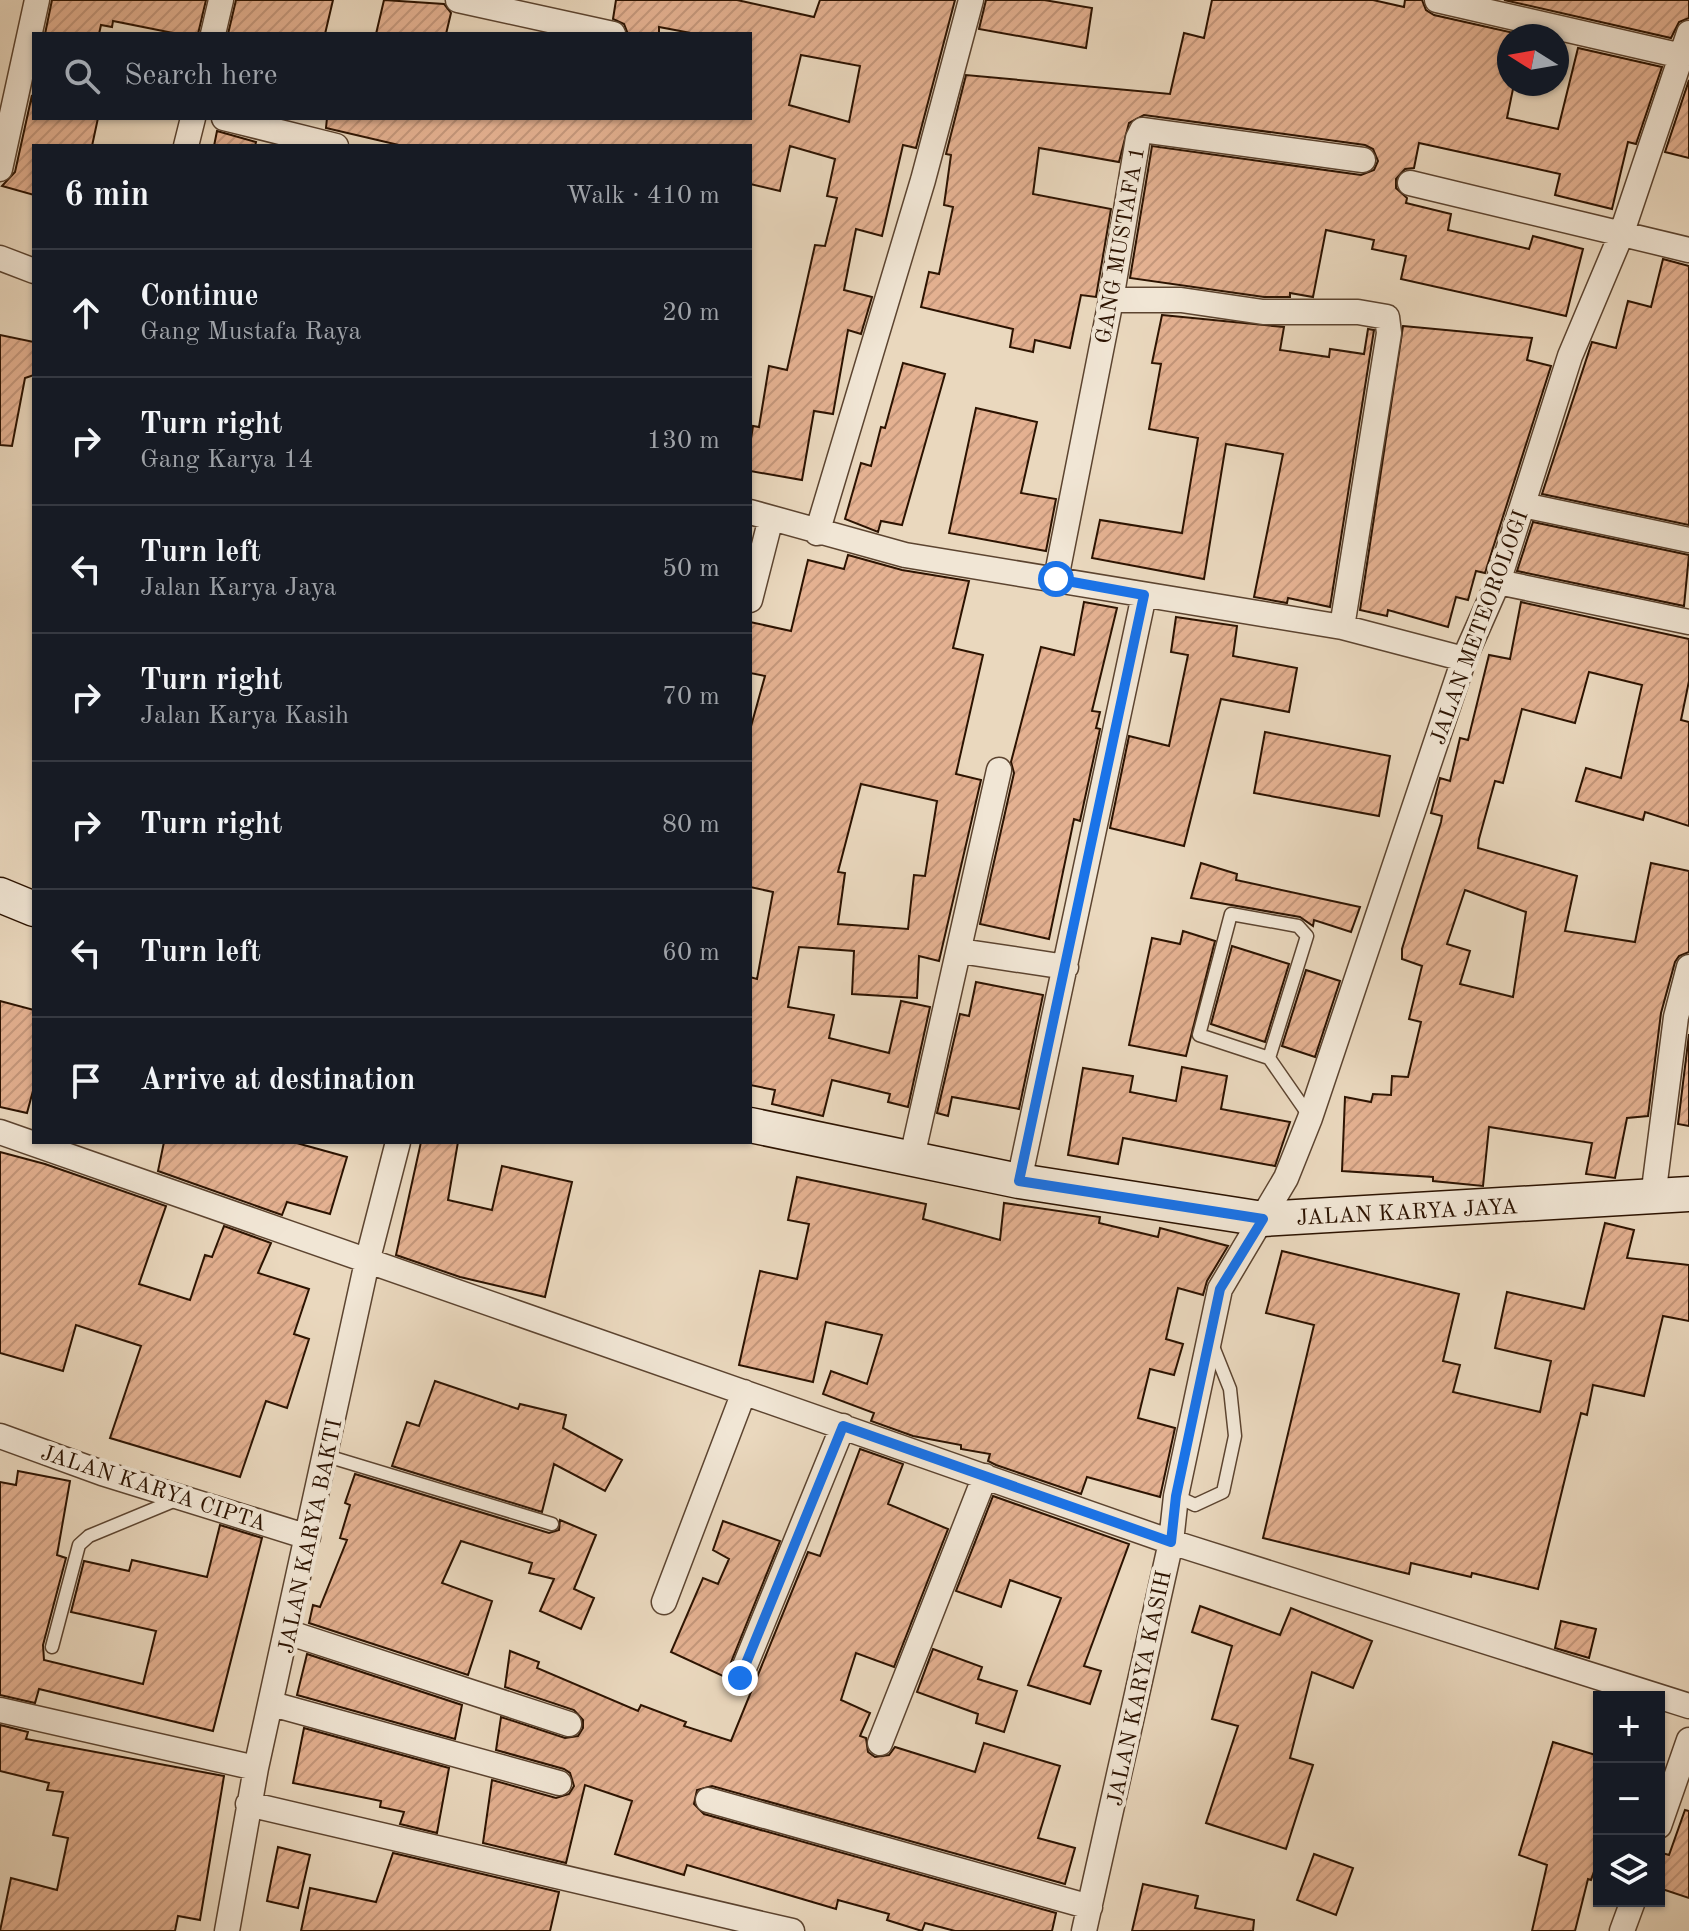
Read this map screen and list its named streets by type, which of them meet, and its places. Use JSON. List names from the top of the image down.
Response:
{
  "streets": {
    "main road": ["JALAN KARYA JAYA"],
    "street": [
      "GANG MUSTAFA 1",
      "JALAN METEOROLOGI",
      "JALAN KARYA CIPTA",
      "JALAN KARYA BAKTI",
      "JALAN KARYA KASIH"
    ]
  },
  "crossings": [
    ["JALAN METEOROLOGI", "JALAN KARYA JAYA"],
    ["JALAN METEOROLOGI", "JALAN KARYA KASIH"],
    ["JALAN KARYA JAYA", "JALAN KARYA KASIH"],
    ["JALAN KARYA CIPTA", "JALAN KARYA BAKTI"]
  ],
  "north": "left",
  "page": {
    "search": "Search here",
    "heading": ["6 min", "Walk · 410 m"],
    "list": [
      ["Continue", "Gang Mustafa Raya", "20 m"],
      ["Turn right", "Gang Karya 14", "130 m"],
      ["Turn left", "Jalan Karya Jaya", "50 m"],
      ["Turn right", "Jalan Karya Kasih", "70 m"],
      ["Turn right", "80 m"],
      ["Turn left", "60 m"],
      "Arrive at destination"
    ],
    "map_buttons": ["+", "−"]
  }
}
